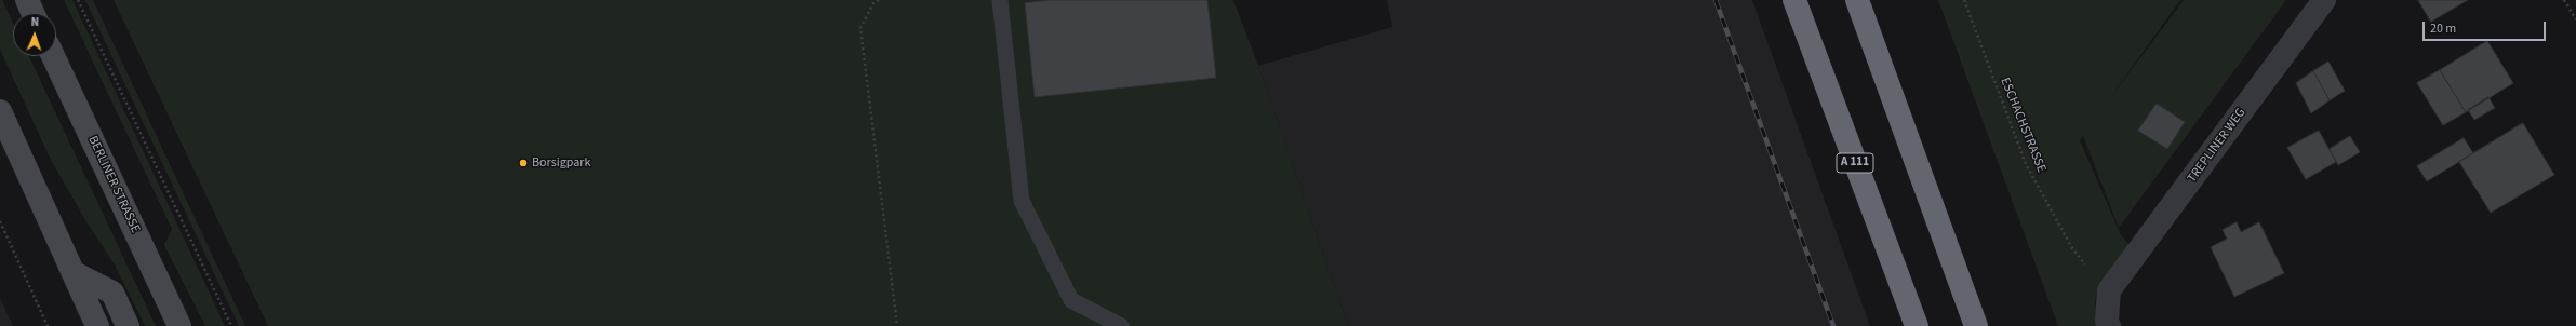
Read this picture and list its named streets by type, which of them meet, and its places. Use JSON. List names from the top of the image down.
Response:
{
  "streets": {
    "highway": ["A 111"],
    "main road": ["BERLINER STRASSE"],
    "street": ["TREPLINER WEG"],
    "path": ["ESCHACHSTRASSE"]
  },
  "crossings": [
    ["ESCHACHSTRASSE", "TREPLINER WEG"]
  ],
  "places": ["Borsigpark"],
  "scale_bar": "20 m",
  "north": "top"
}
